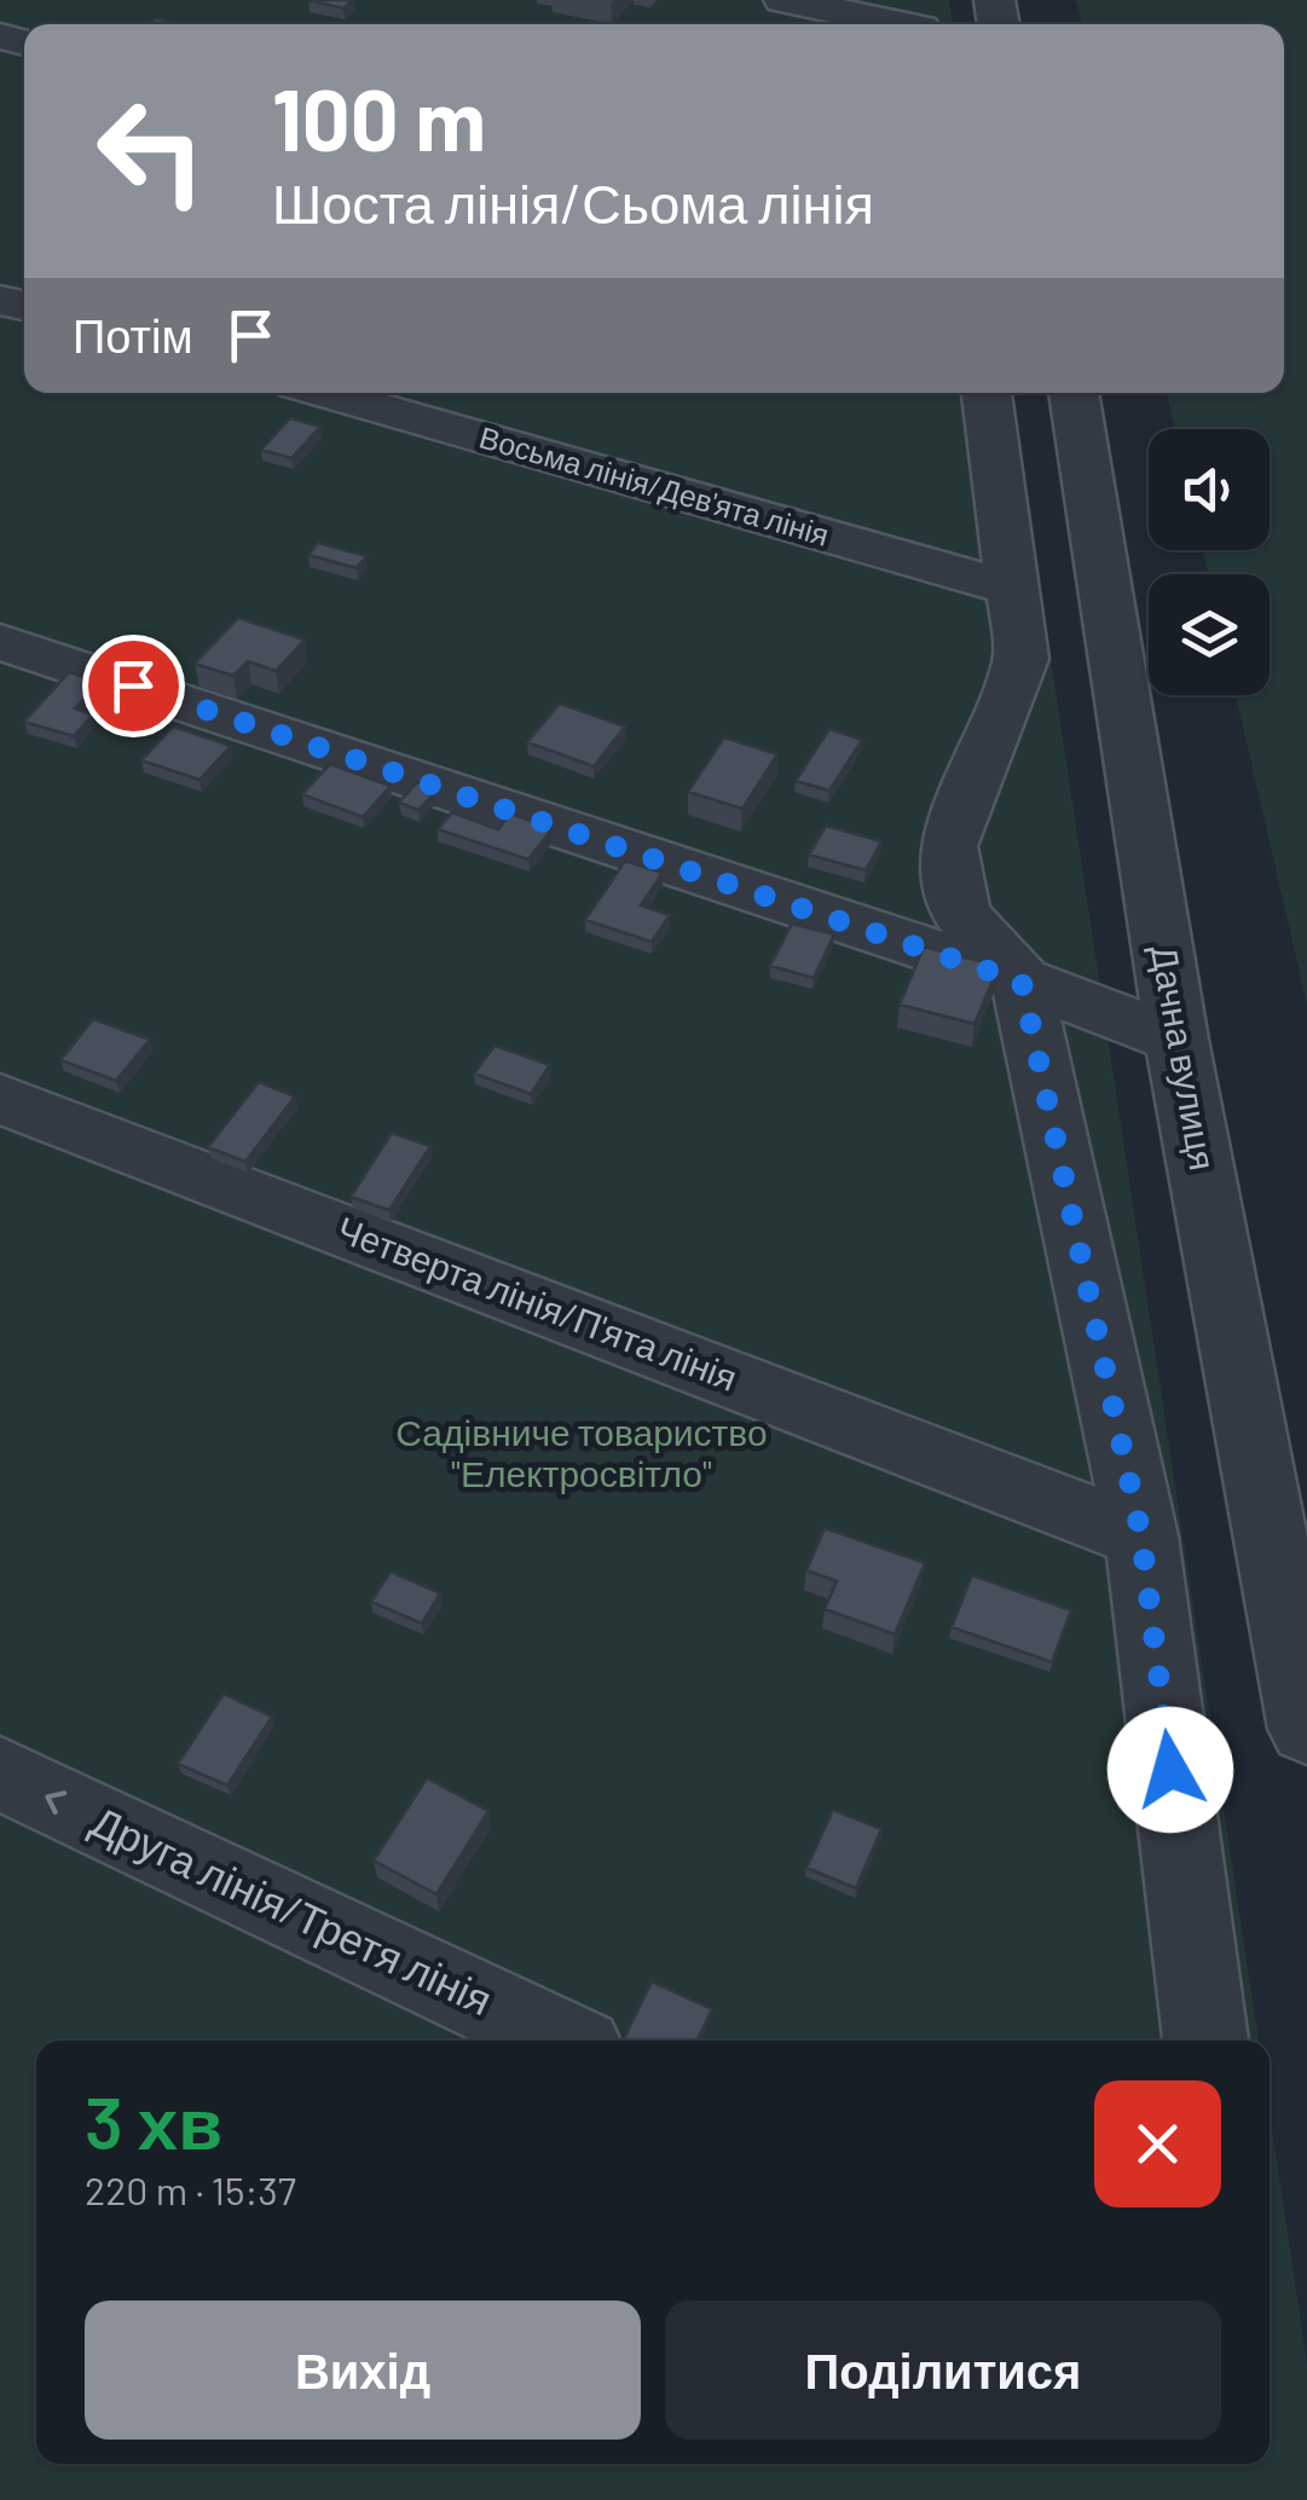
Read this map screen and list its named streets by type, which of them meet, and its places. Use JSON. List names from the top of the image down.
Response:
{
  "streets": {
    "street": [
      "Восьма лінія/Дев'ята лінія",
      "Дачна вулиця",
      "Четверта лінія/П'ята лінія",
      "Друга лінія/Третя лінія"
    ]
  },
  "one_way": ["Друга лінія/Третя лінія"],
  "parks": ["Садівниче товариство \"Електросвітло\""],
  "page": {
    "turn": ["100 m", "Шоста лінія/Сьома лінія"],
    "then": "Потім",
    "heading": ["3 хв", "220 m · 15:37"],
    "buttons": ["Вихід", "Поділитися"]
  }
}
